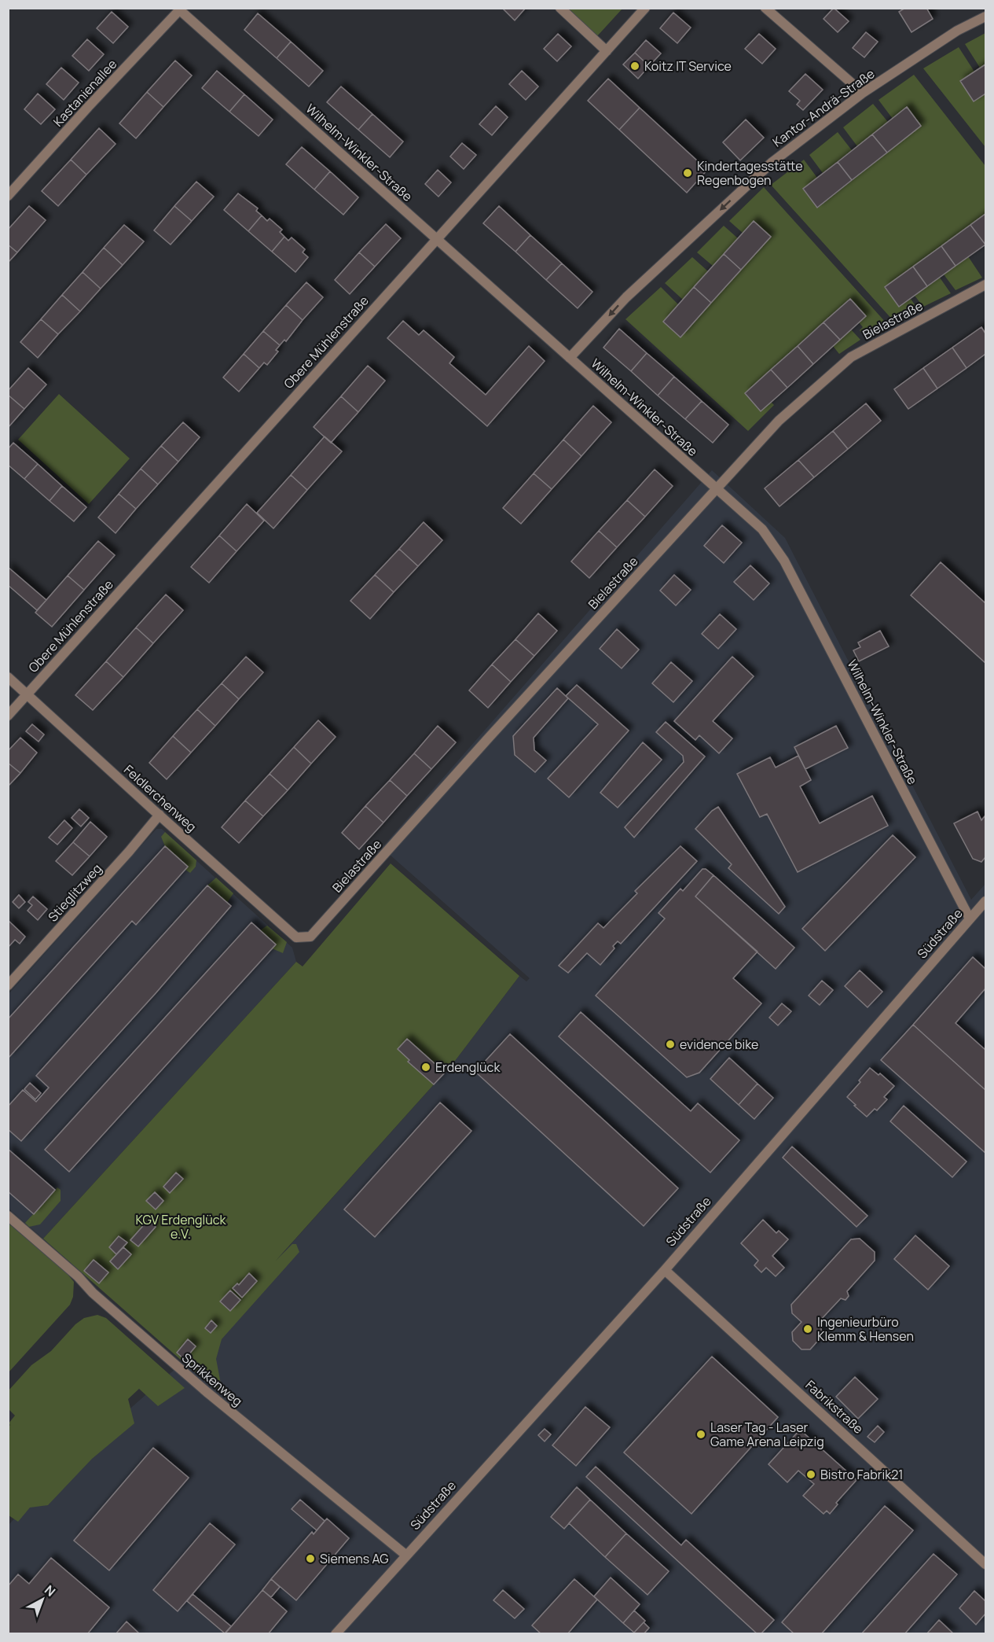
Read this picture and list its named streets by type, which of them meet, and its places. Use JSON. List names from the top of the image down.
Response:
{
  "streets": {
    "street": [
      "Kastanienallee",
      "Kantor-Andrä-Straße",
      "Wilhelm-Winkler-Straße",
      "Bielastraße",
      "Obere Mühlenstraße",
      "Feldlerchenweg",
      "Stieglitzweg",
      "Südstraße",
      "Sprikkenweg",
      "Fabrikstraße"
    ]
  },
  "crossings": [
    ["Kastanienallee", "Wilhelm-Winkler-Straße"],
    ["Kantor-Andrä-Straße", "Wilhelm-Winkler-Straße"],
    ["Wilhelm-Winkler-Straße", "Bielastraße"],
    ["Wilhelm-Winkler-Straße", "Obere Mühlenstraße"],
    ["Wilhelm-Winkler-Straße", "Südstraße"],
    ["Bielastraße", "Feldlerchenweg"],
    ["Obere Mühlenstraße", "Feldlerchenweg"],
    ["Feldlerchenweg", "Stieglitzweg"],
    ["Südstraße", "Sprikkenweg"],
    ["Südstraße", "Fabrikstraße"]
  ],
  "one_way": ["Kantor-Andrä-Straße"],
  "parks": ["KGV Erdenglück e.V."],
  "places": [
    "Koitz IT Service",
    "Kindertagesstätte Regenbogen",
    "evidence bike",
    "Erdenglück",
    "Ingenieurbüro Klemm & Hensen",
    "Laser Tag - Laser Game Arena Leipzig",
    "Bistro Fabrik21",
    "Siemens AG"
  ],
  "north": "top right"
}
